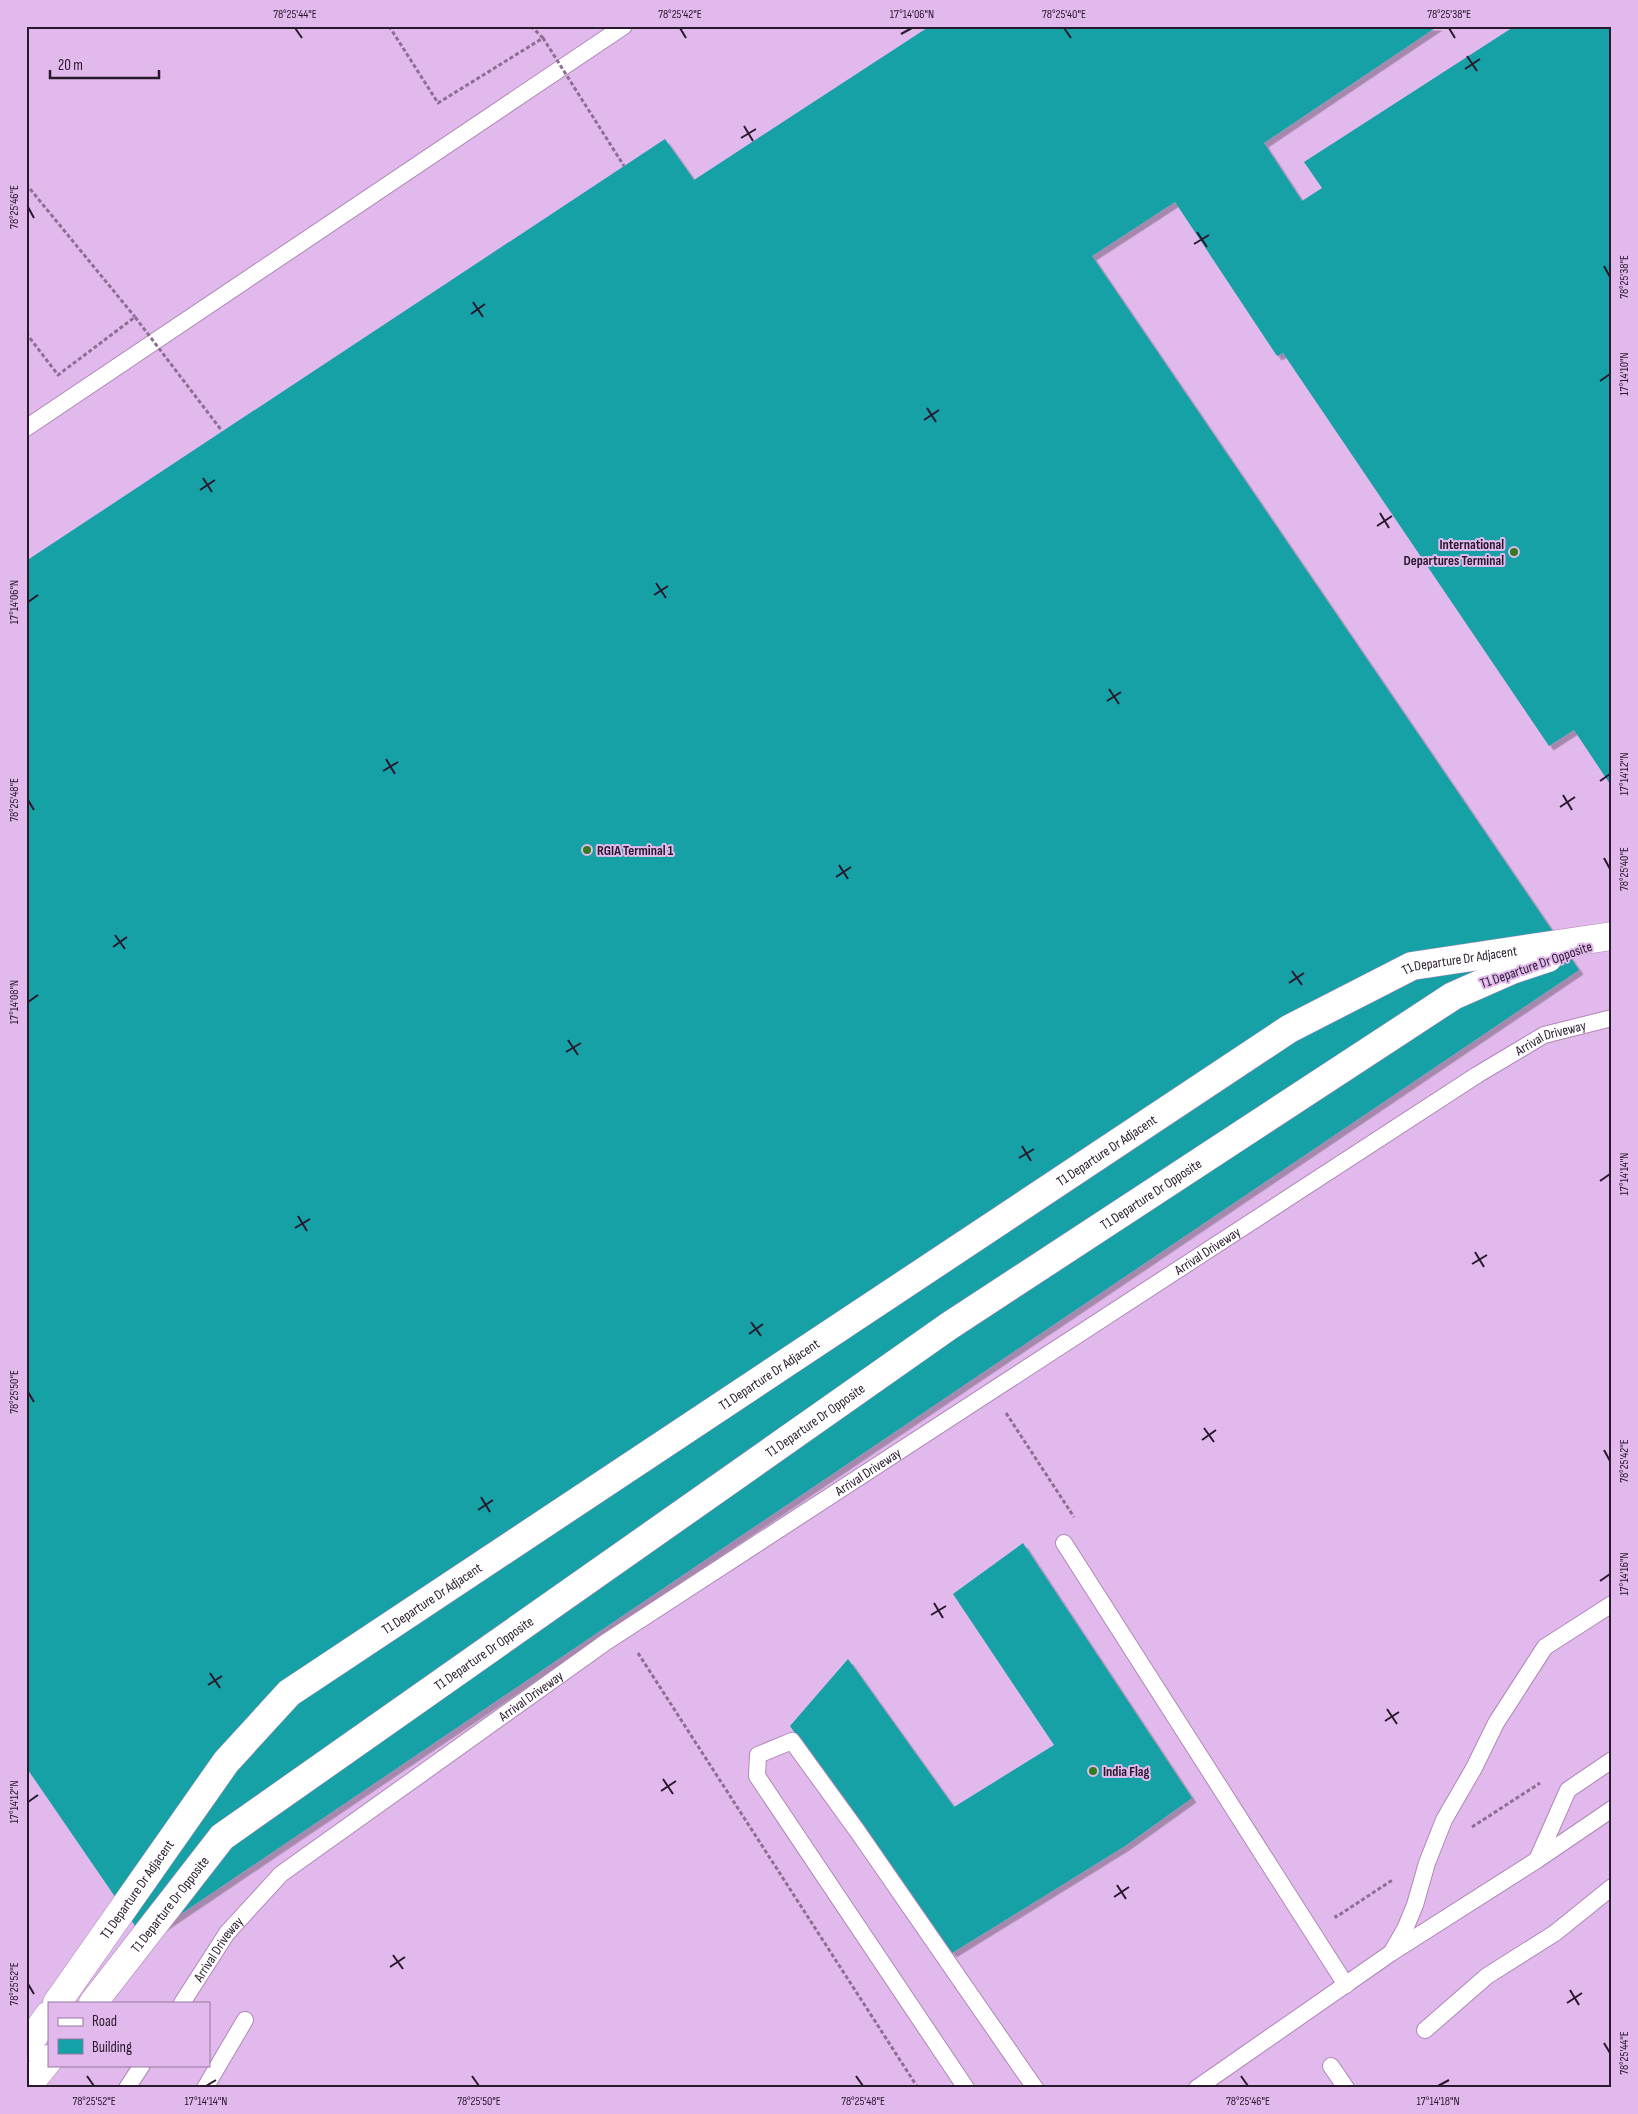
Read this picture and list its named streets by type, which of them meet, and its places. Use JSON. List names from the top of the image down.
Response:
{
  "streets": {
    "street": ["T1 Departure Dr Adjacent", "T1 Departure Dr Opposite"],
    "lane": ["Arrival Driveway"]
  },
  "places": ["International Departures Terminal", "RGIA Terminal 1", "India Flag"],
  "legend": ["Road", "Building"],
  "scale_bar": "20 m",
  "coordinates": [
    "78°25'44\"E",
    "78°25'42\"E",
    "17°14'06\"N",
    "78°25'40\"E",
    "78°25'38\"E",
    "78°25'46\"E",
    "17°14'10\"N",
    "17°14'12\"N",
    "78°25'48\"E",
    "17°14'08\"N",
    "17°14'14\"N",
    "78°25'50\"E",
    "17°14'16\"N",
    "78°25'52\"E",
    "17°14'18\"N"
  ]
}
